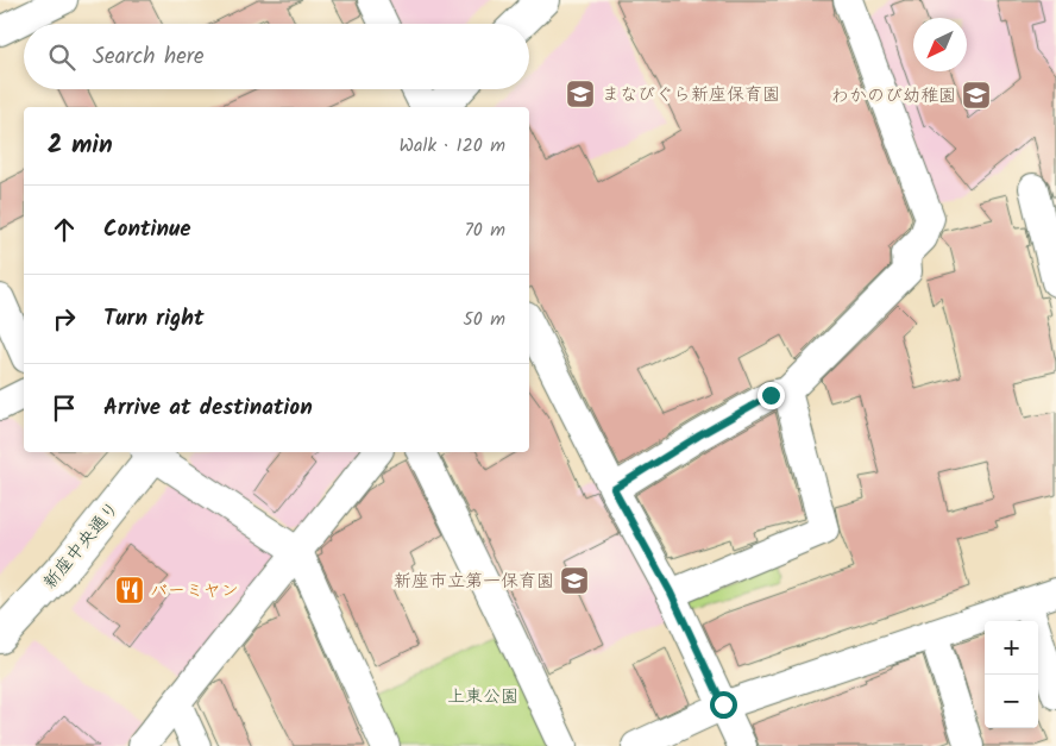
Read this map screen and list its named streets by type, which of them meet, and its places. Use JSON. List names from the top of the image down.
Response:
{
  "streets": {
    "street": ["新座中央通り"]
  },
  "parks": ["上東公園"],
  "places": {
    "school or university": ["まなびぐら新座保育園", "わかのび幼稚園", "新座市立第一保育園"],
    "restaurant": ["バーミヤン"]
  },
  "north": "bottom left",
  "page": {
    "search": "Search here",
    "heading": ["2 min", "Walk · 120 m"],
    "list": [
      ["Continue", "70 m"],
      ["Turn right", "50 m"],
      "Arrive at destination"
    ],
    "map_buttons": ["+", "−"]
  }
}
